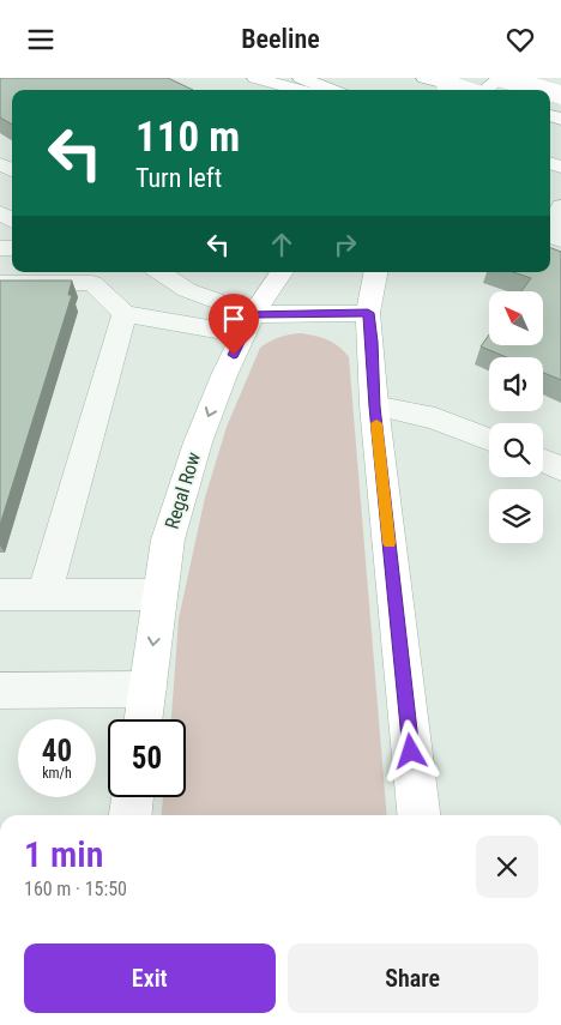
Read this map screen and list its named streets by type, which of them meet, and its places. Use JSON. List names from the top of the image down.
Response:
{
  "streets": {
    "main road": ["Regal Row"]
  },
  "north": "top left",
  "page": {
    "header": "Beeline",
    "turn": ["110 m", "Turn left"],
    "speed": "40 km/h",
    "limit": "50",
    "heading": ["1 min", "160 m · 15:50"],
    "buttons": ["Exit", "Share"]
  }
}
